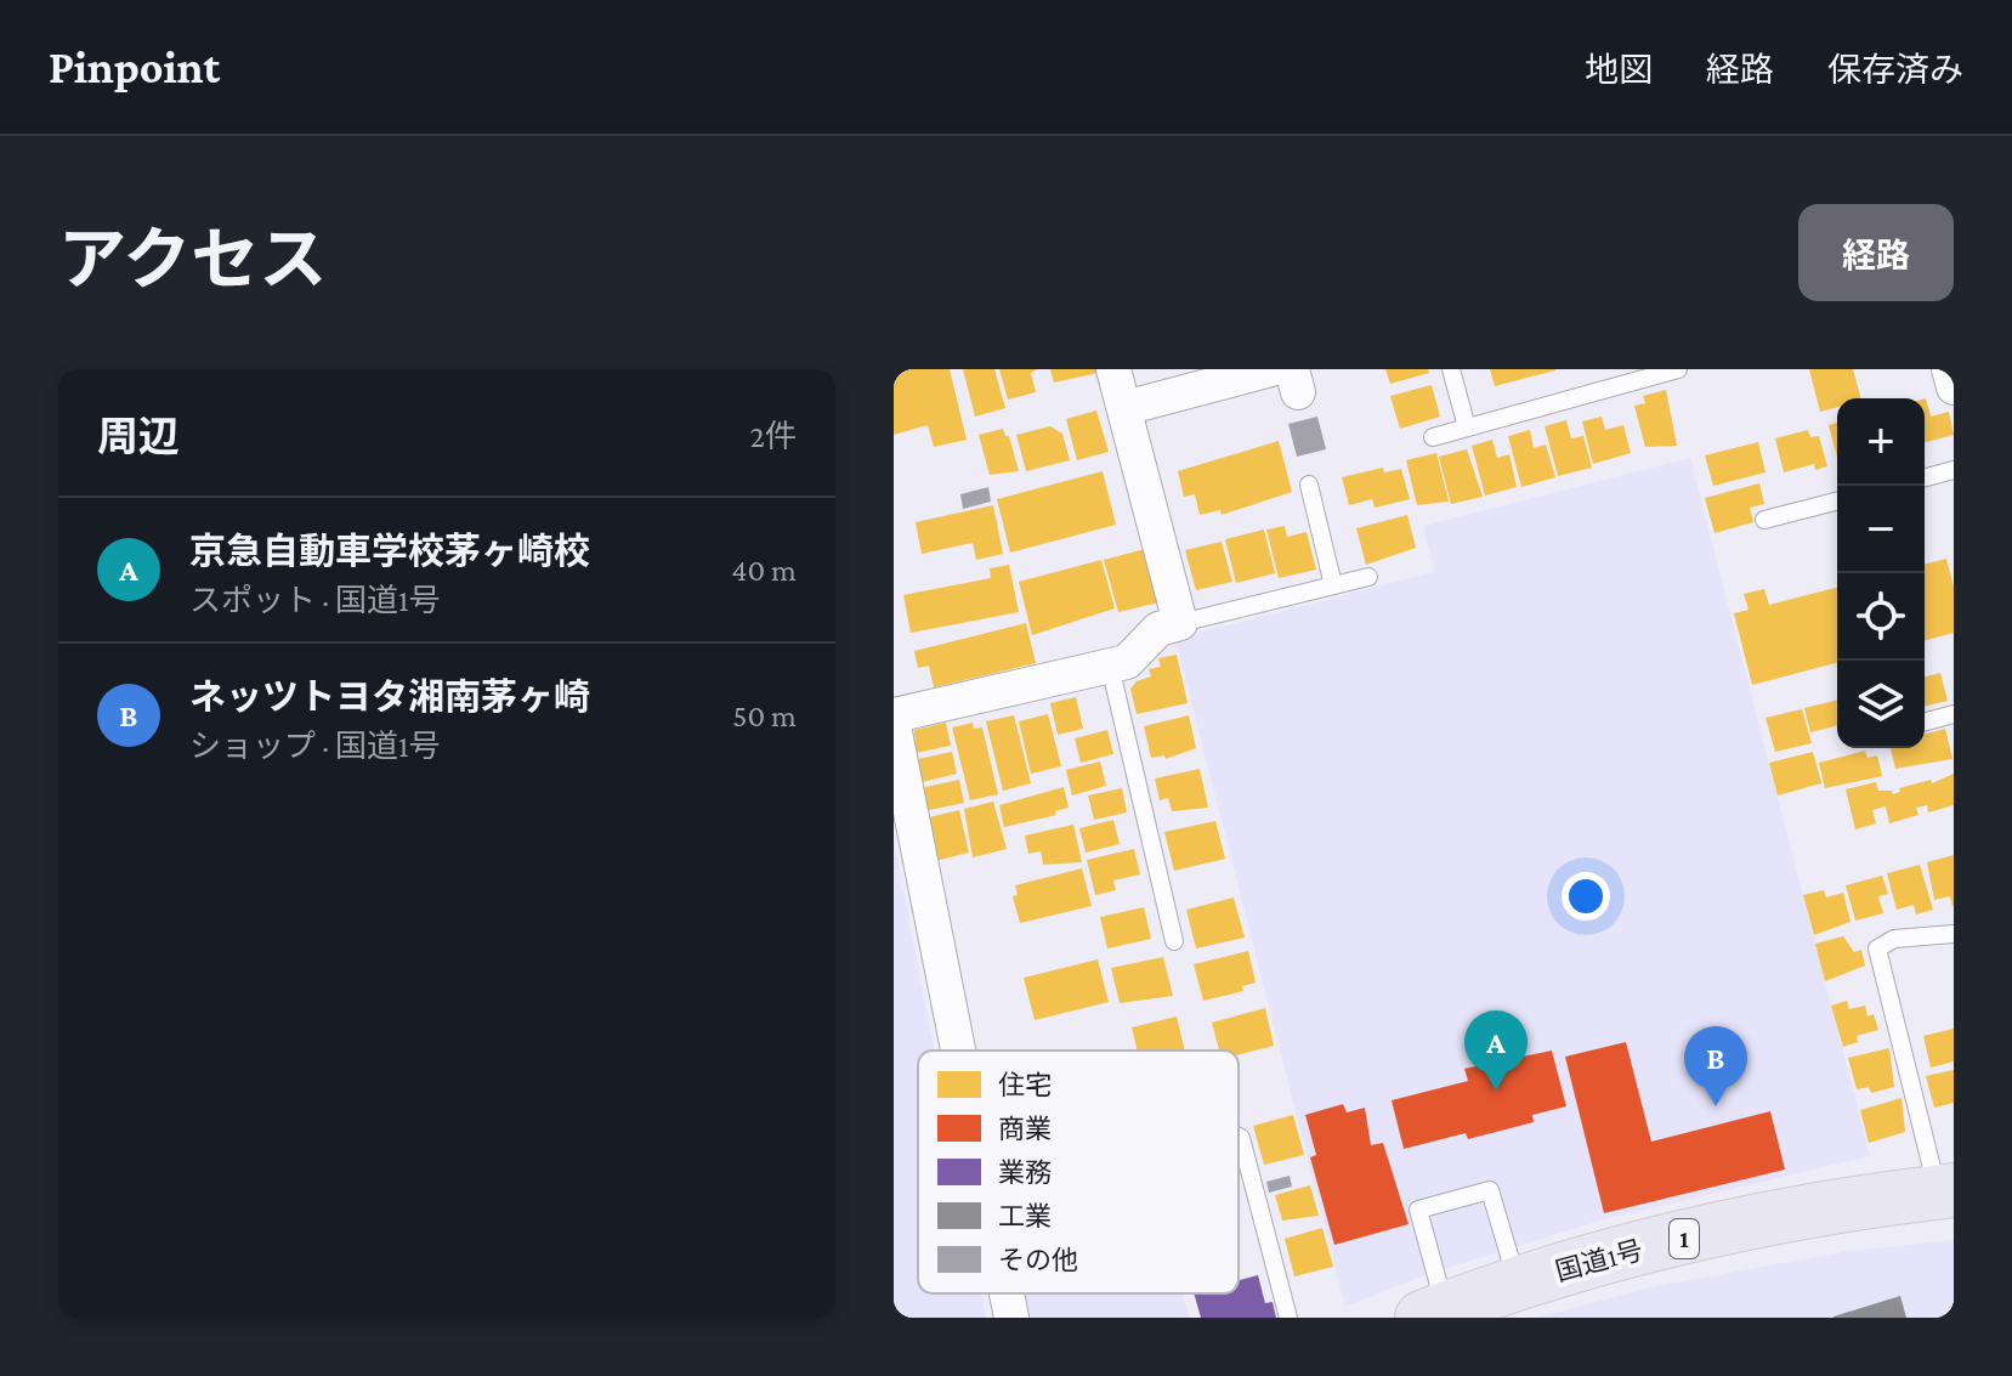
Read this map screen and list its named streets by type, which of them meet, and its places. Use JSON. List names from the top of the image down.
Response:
{
  "streets": {
    "highway": ["1", "国道1号"]
  },
  "legend": [
    "住宅",
    "商業",
    "業務",
    "工業",
    "その他"
  ],
  "page": {
    "header": "Pinpoint",
    "nav": ["地図", "経路", "保存済み"],
    "title": "アクセス",
    "buttons": "経路",
    "heading": ["周辺", "2件"],
    "map_buttons": ["+", "−"],
    "list": [
      {
        "mark": "A",
        "name": "京急自動車学校茅ヶ崎校",
        "note": "スポット · 国道1号",
        "value": "40 m"
      },
      {
        "mark": "B",
        "name": "ネッツトヨタ湘南茅ヶ崎",
        "note": "ショップ · 国道1号",
        "value": "50 m"
      }
    ],
    "pins": ["A", "B"]
  }
}
